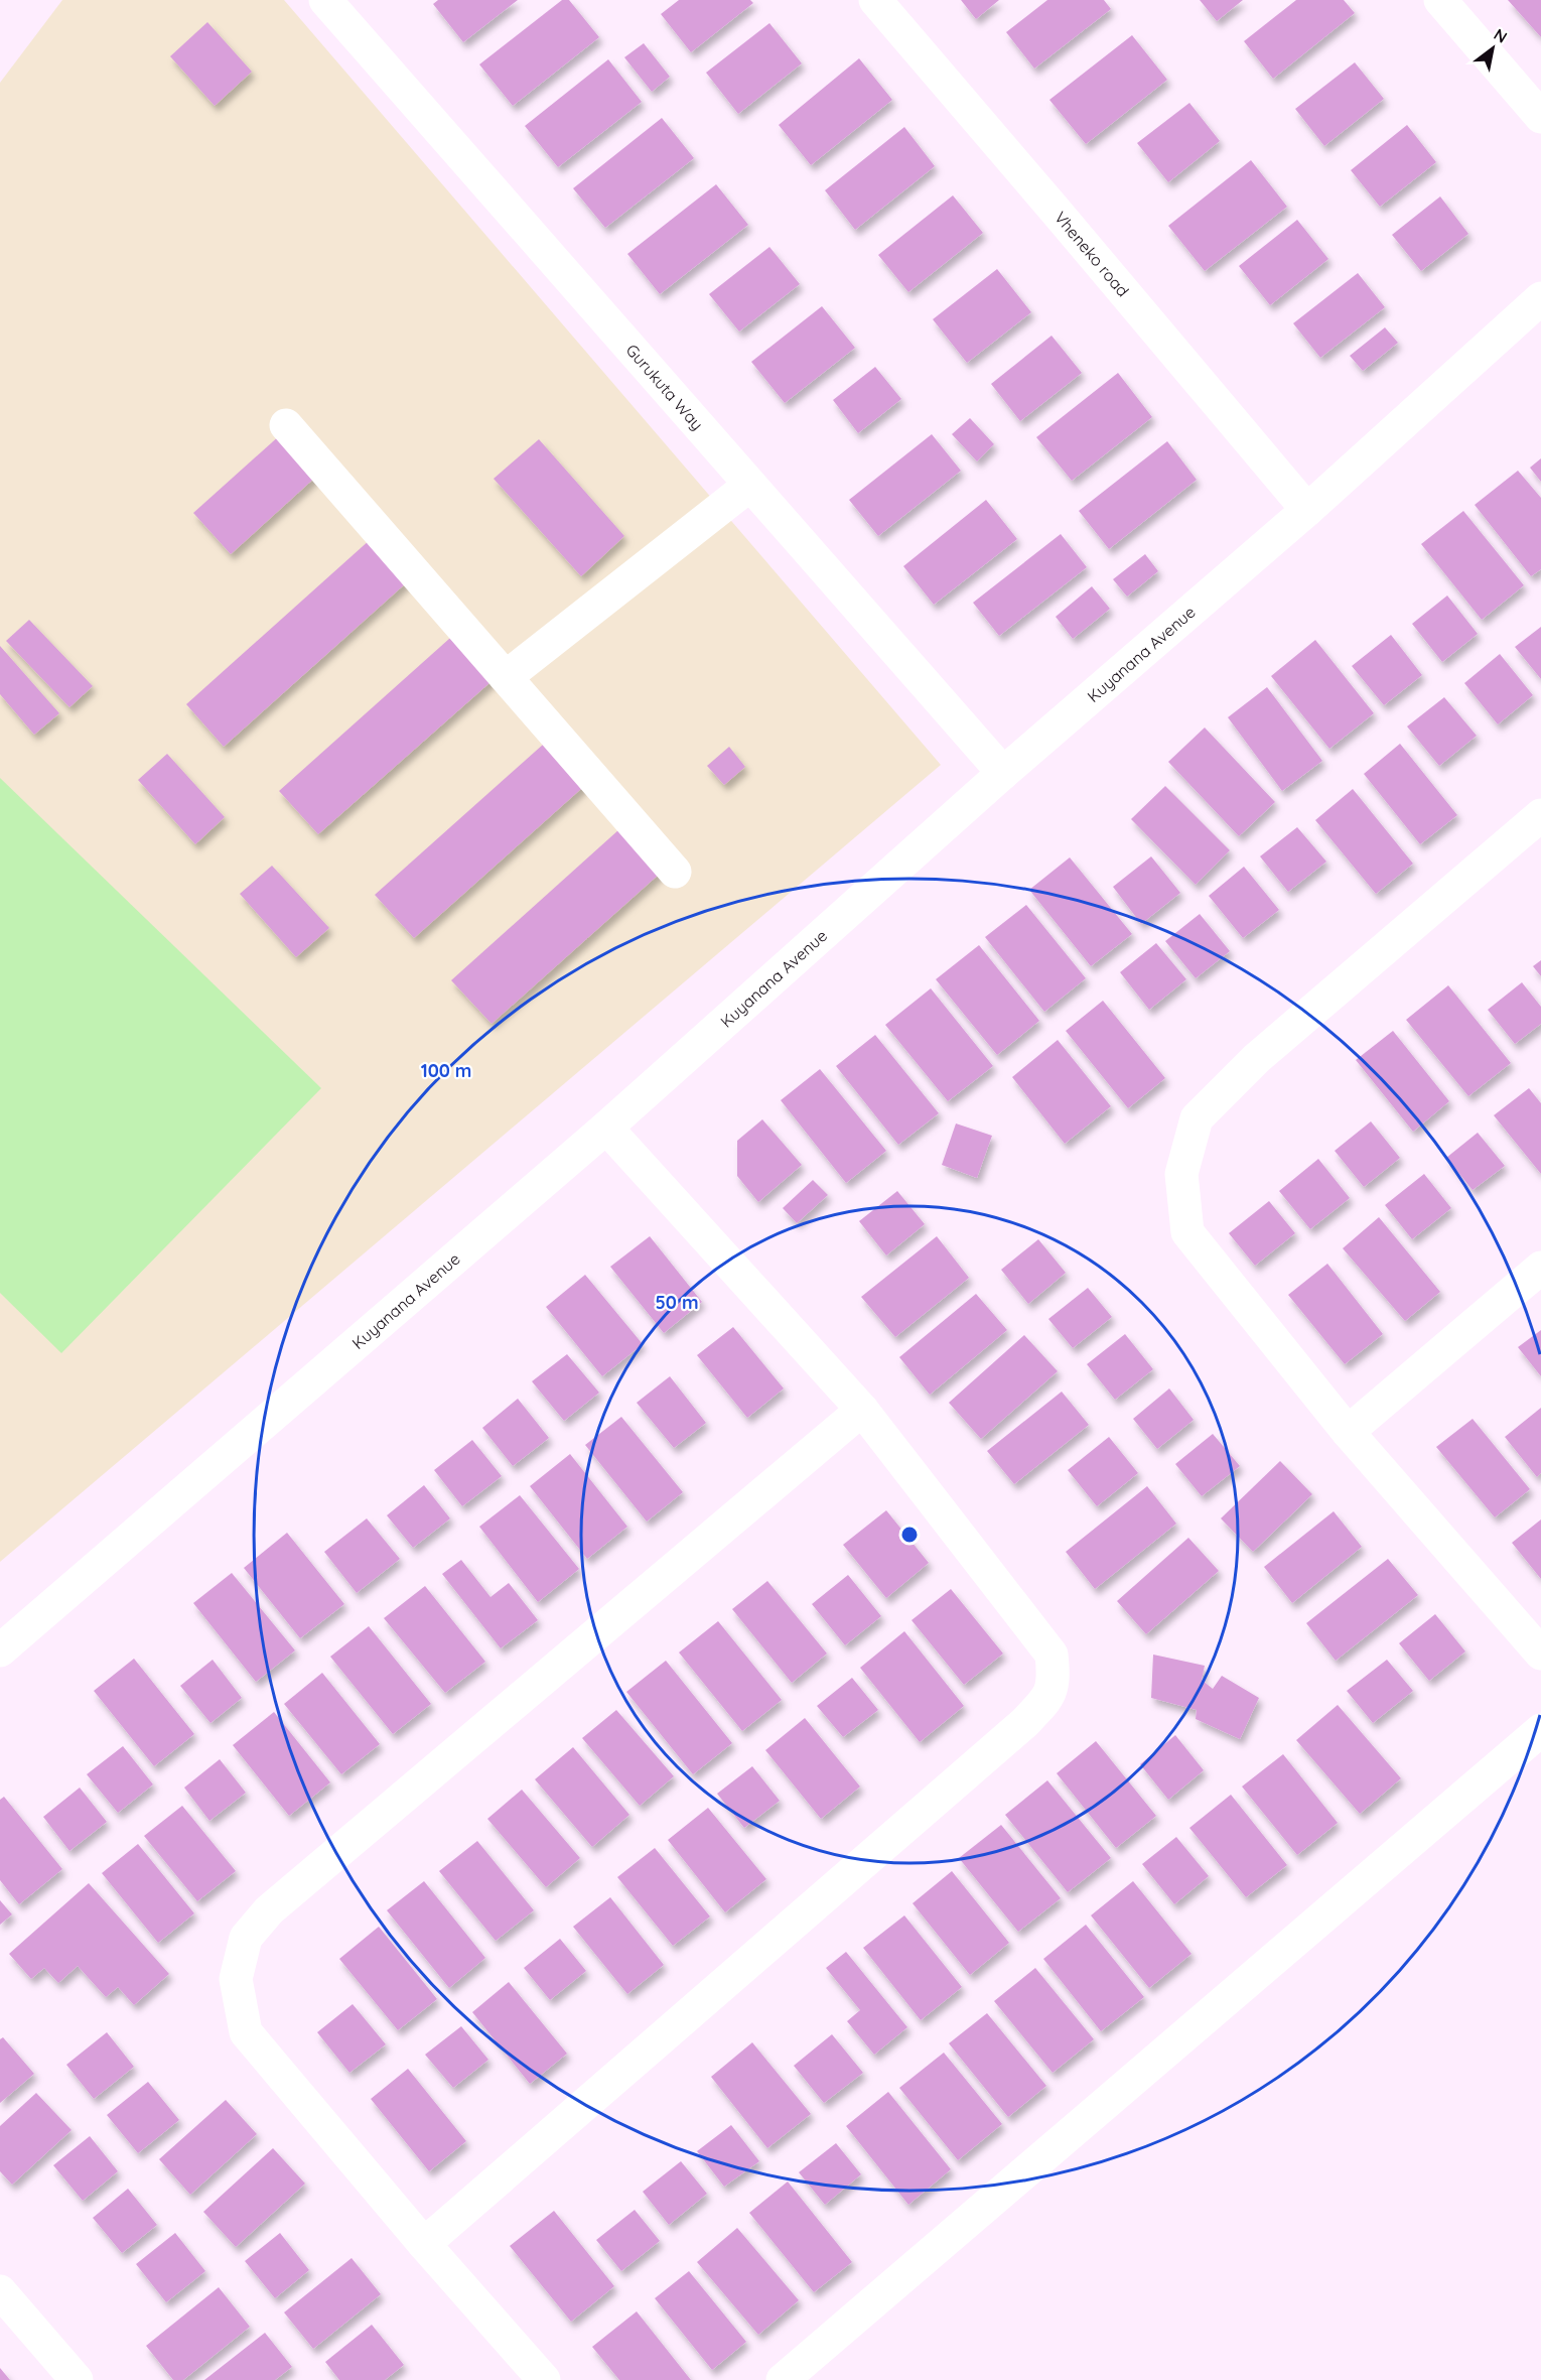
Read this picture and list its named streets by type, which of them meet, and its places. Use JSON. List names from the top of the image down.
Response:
{
  "streets": {
    "street": ["Vheneko road", "Gurukuta Way", "Kuyanana Avenue"]
  },
  "crossings": [
    ["Vheneko road", "Kuyanana Avenue"],
    ["Gurukuta Way", "Kuyanana Avenue"]
  ],
  "north": "top right",
  "rings": ["100 m", "50 m"]
}
